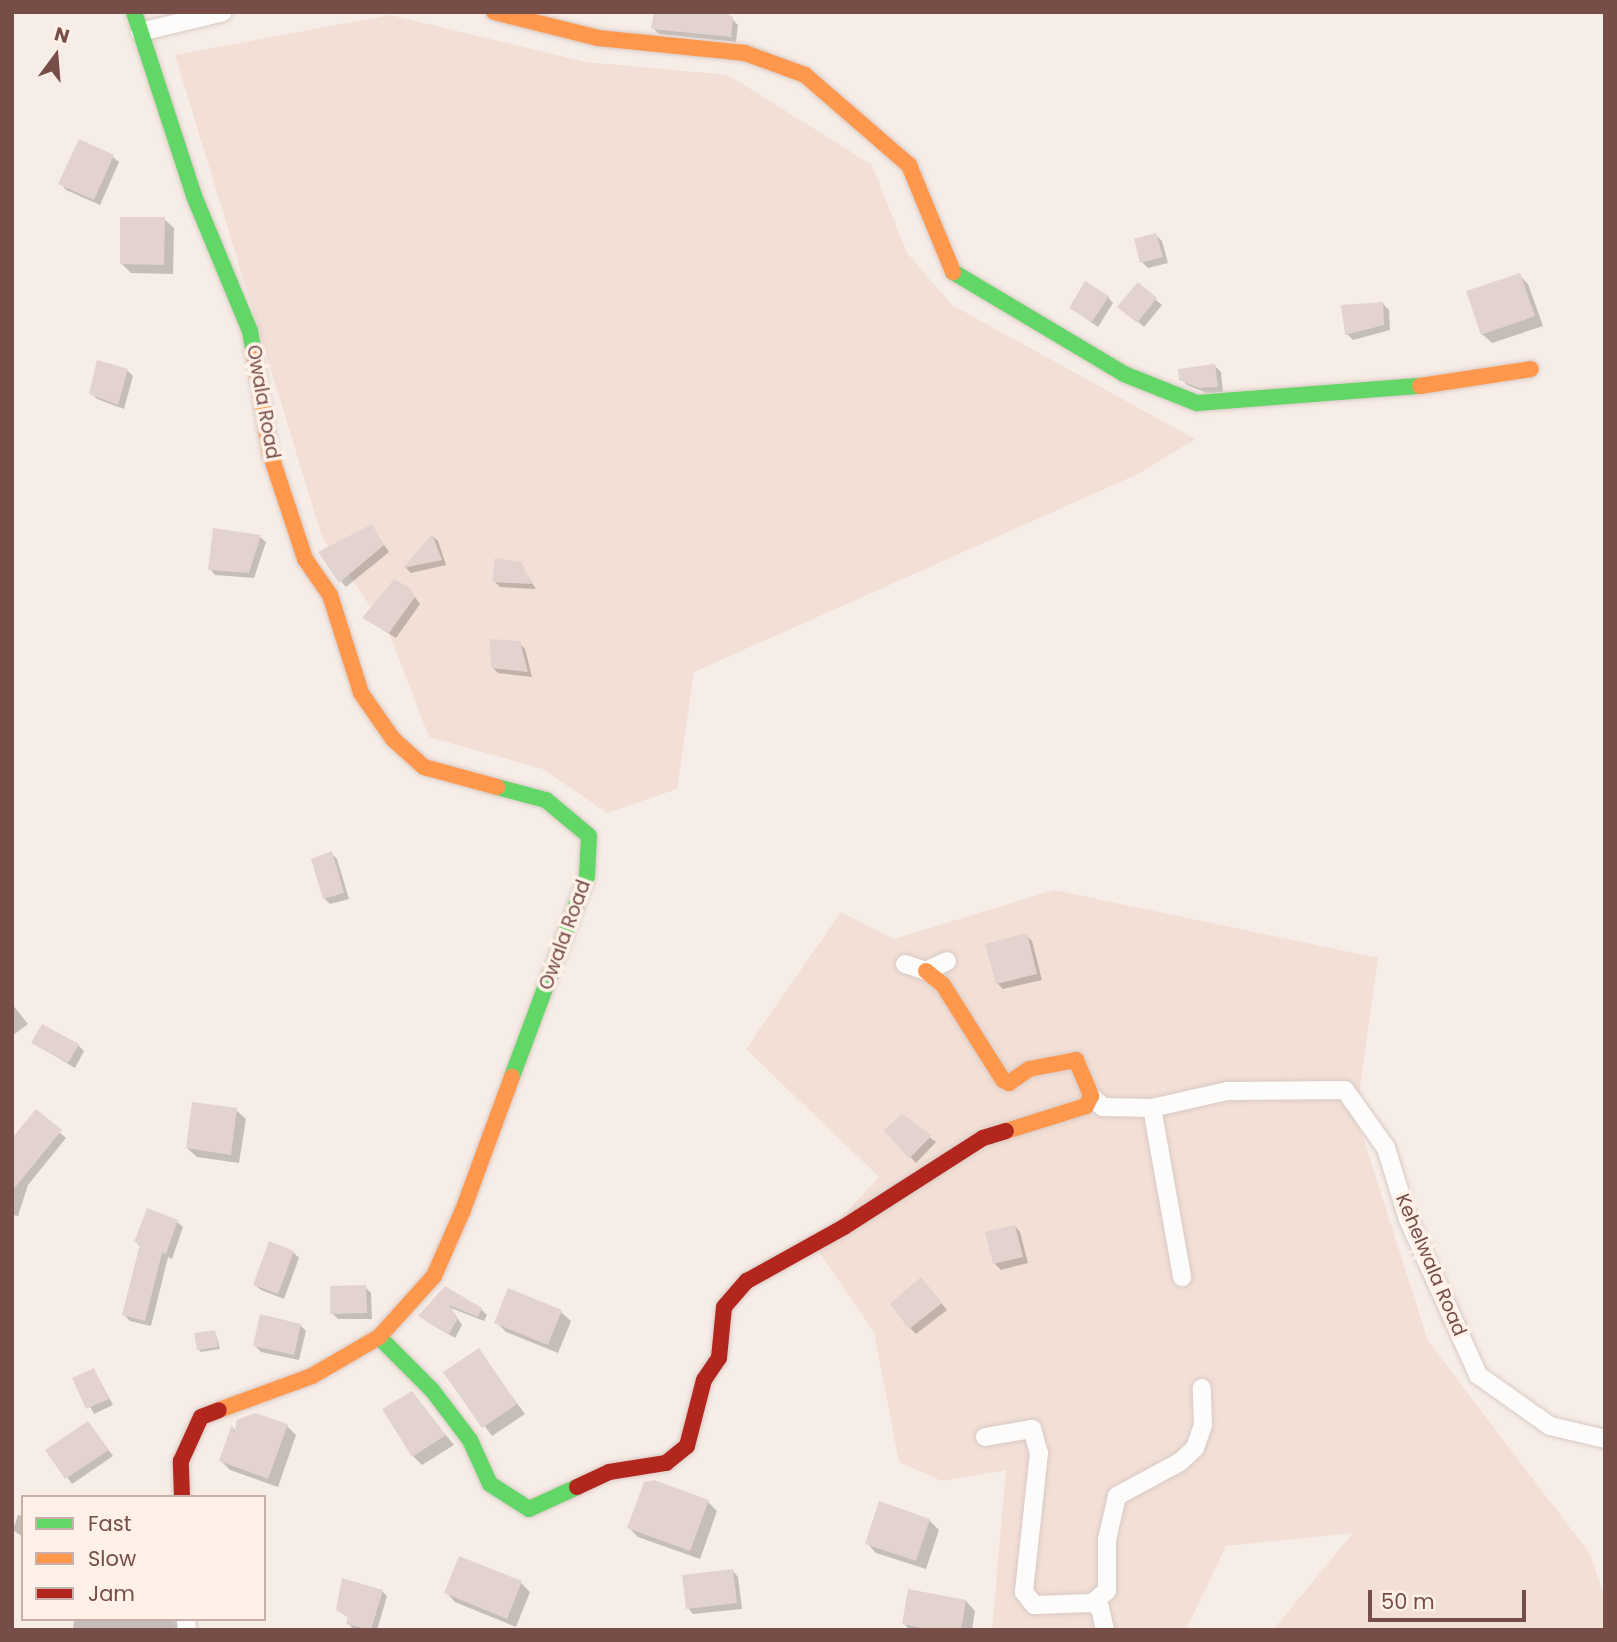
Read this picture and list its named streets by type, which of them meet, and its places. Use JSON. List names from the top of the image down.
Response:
{
  "streets": {
    "street": ["Owala Road", "Kehelwala Road"]
  },
  "legend": ["Fast", "Slow", "Jam"],
  "scale_bar": "50 m",
  "north": "top"
}
